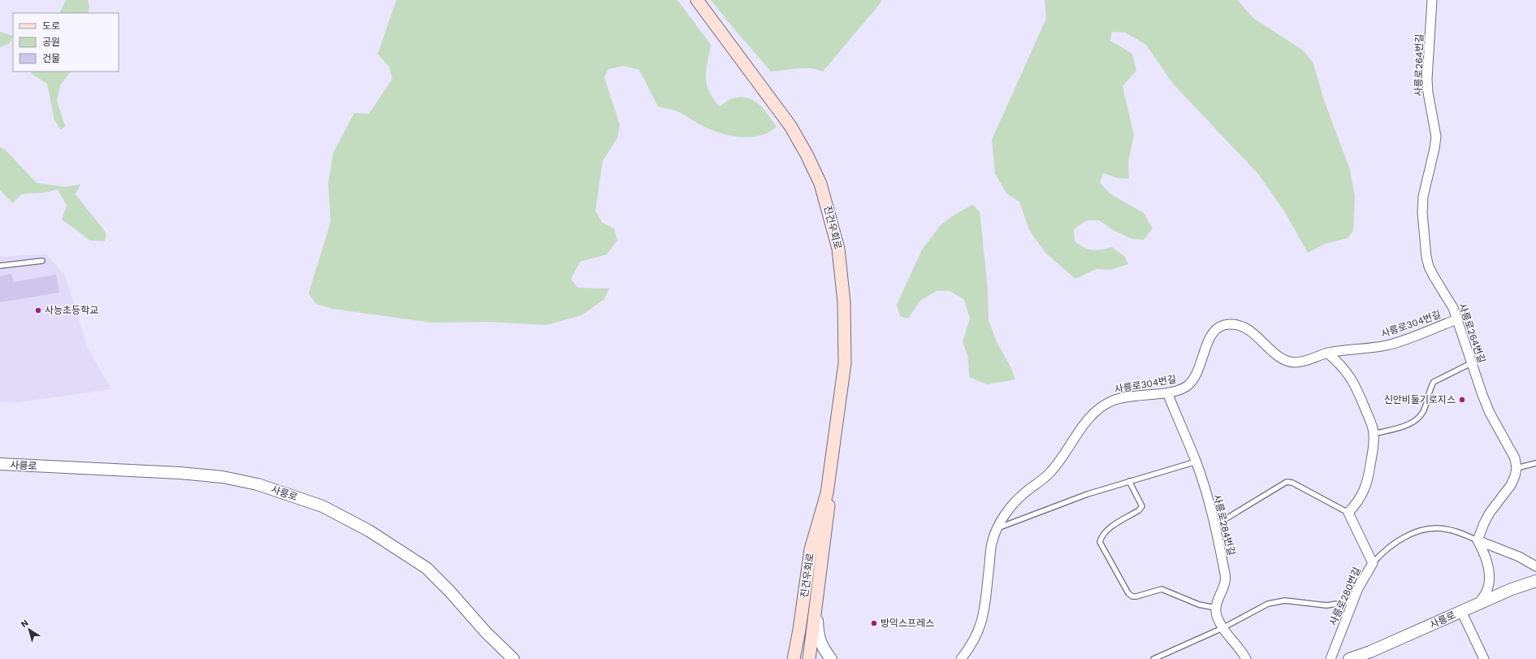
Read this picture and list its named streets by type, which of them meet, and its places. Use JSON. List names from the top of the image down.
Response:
{
  "streets": {
    "main road": ["진건우회로"],
    "street": [
      "사릉로264번길",
      "사릉로304번길",
      "사릉로",
      "사릉로284번길",
      "사릉로280번길"
    ]
  },
  "crossings": [
    ["사릉로264번길", "사릉로304번길"],
    ["사릉로304번길", "사릉로284번길"]
  ],
  "places": ["사능초등학교", "신안비둘기로지스", "방익스프레스"],
  "legend": ["도로", "공원", "건물"],
  "north": "top left"
}
